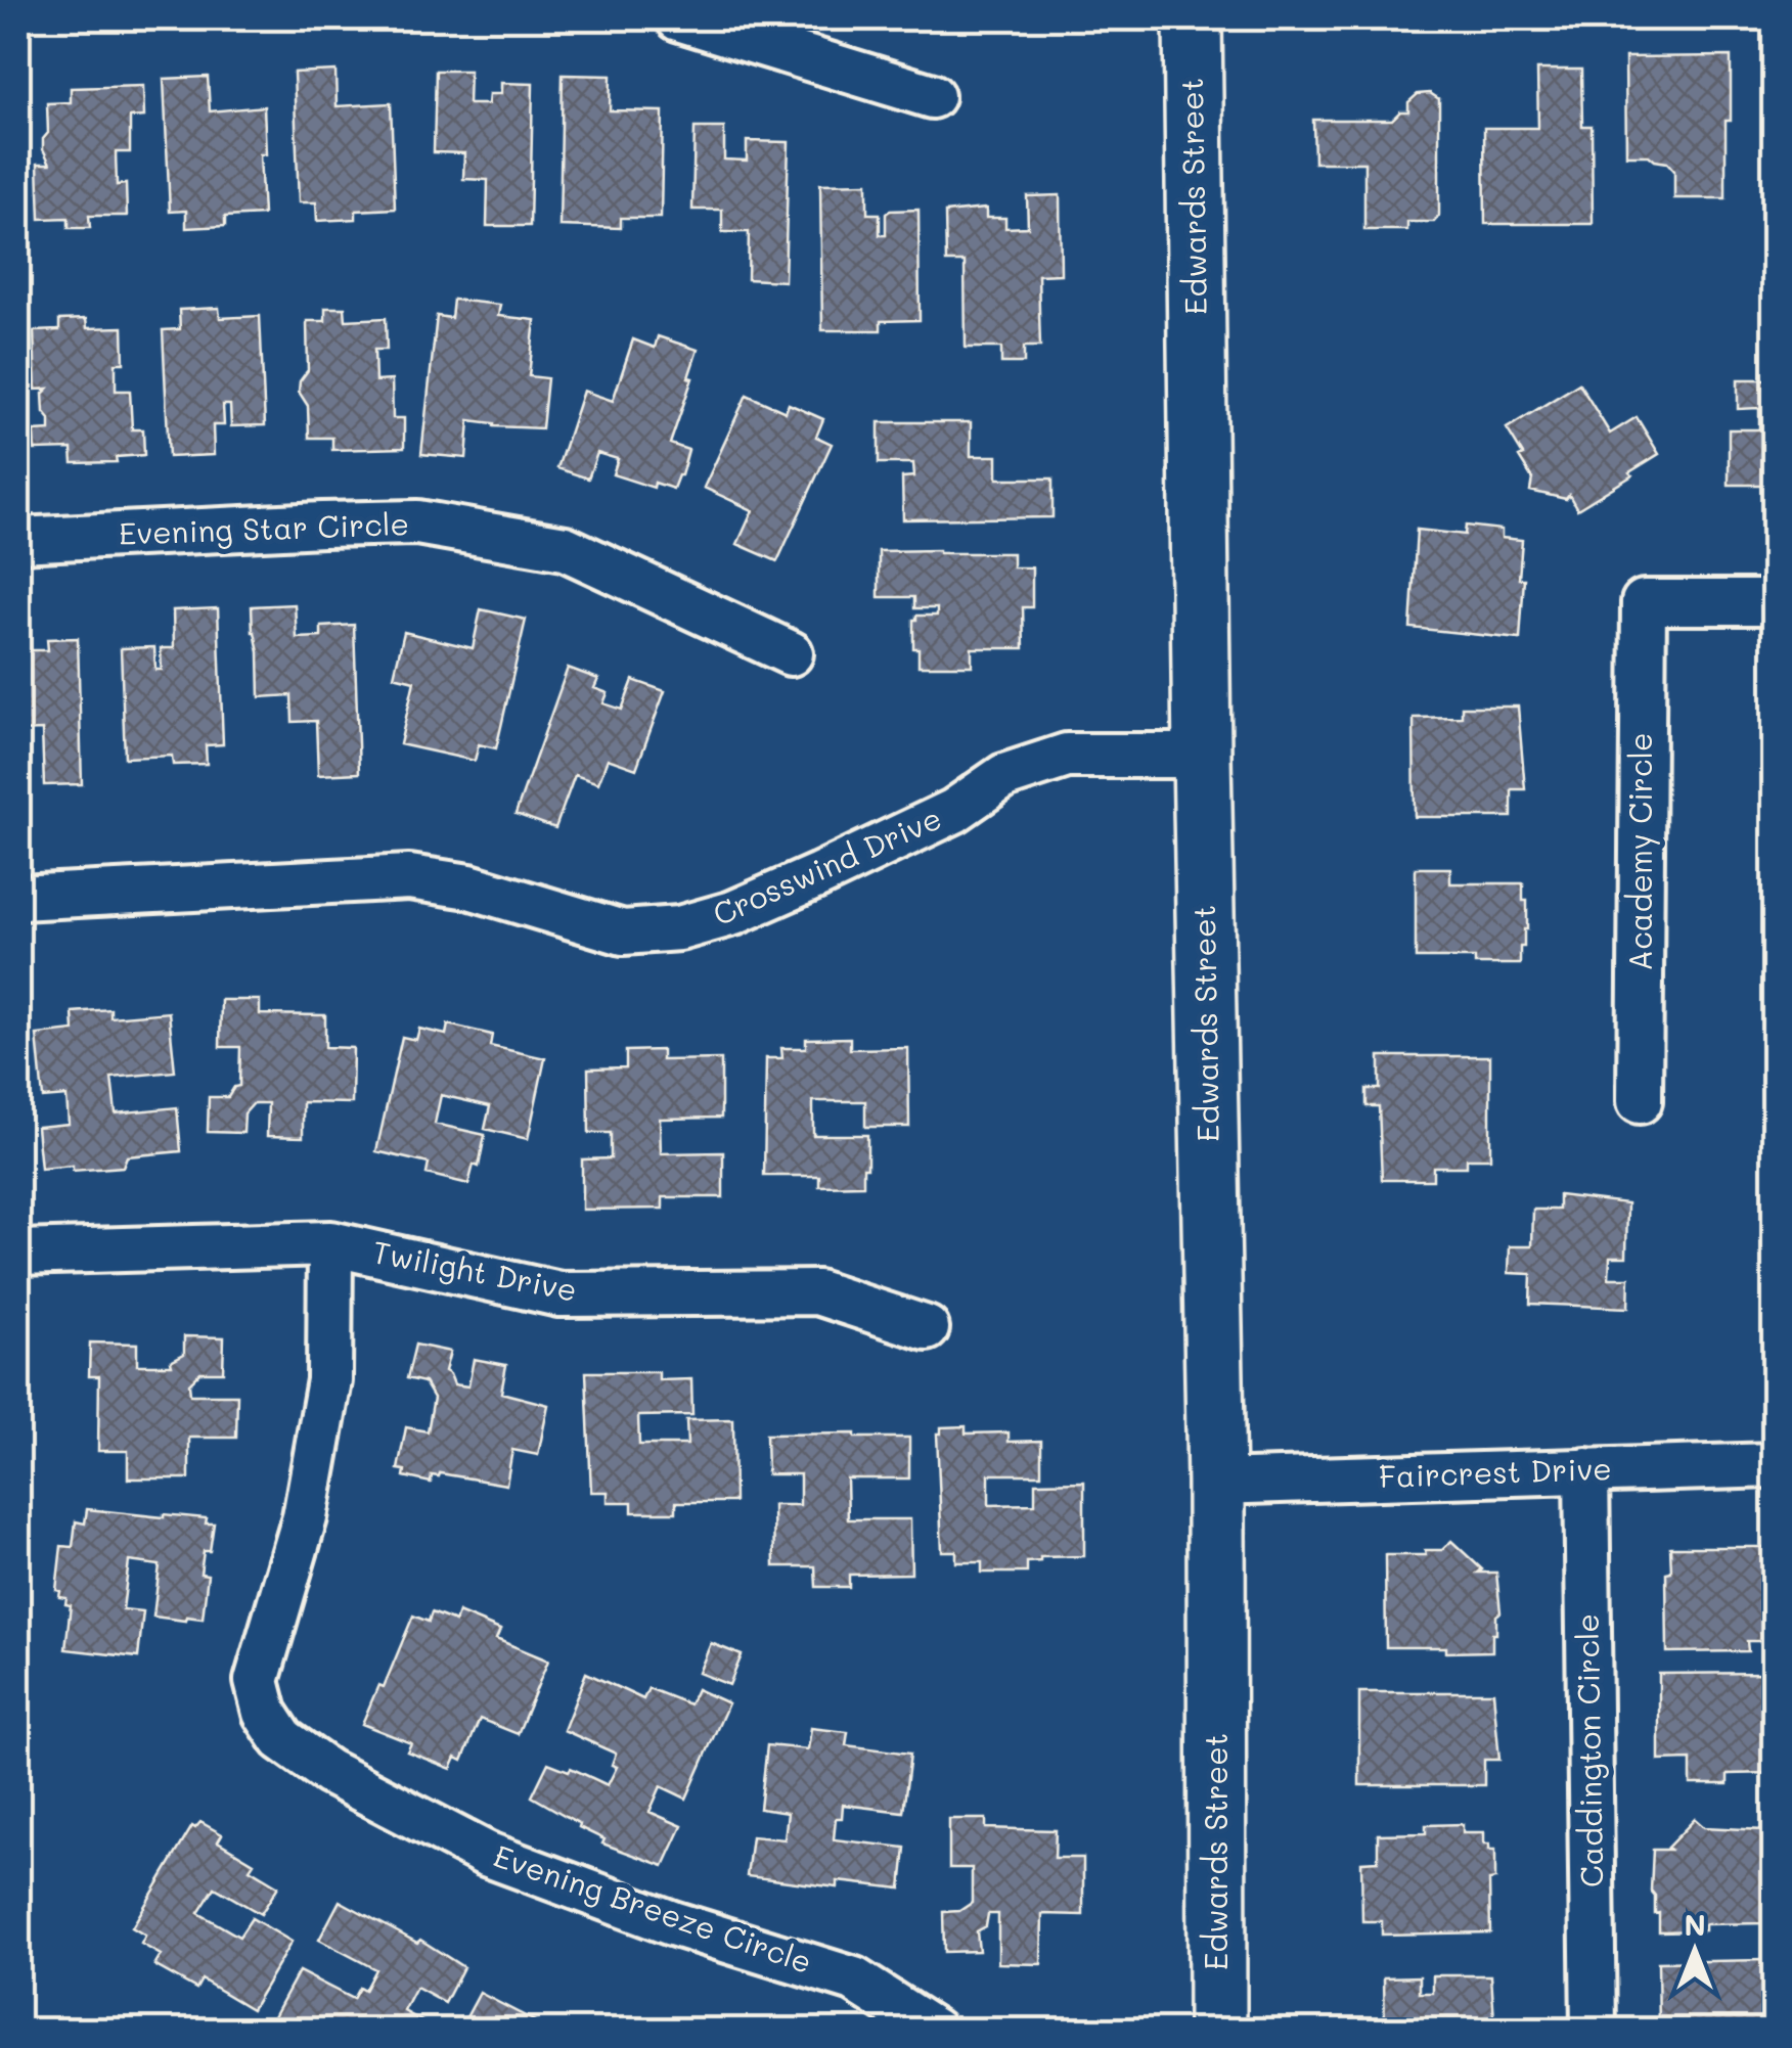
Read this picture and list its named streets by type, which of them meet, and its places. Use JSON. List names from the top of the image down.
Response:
{
  "streets": {
    "main road": ["Edwards Street"],
    "street": [
      "Evening Star Circle",
      "Academy Circle",
      "Crosswind Drive",
      "Twilight Drive",
      "Faircrest Drive",
      "Caddington Circle",
      "Evening Breeze Circle"
    ]
  },
  "crossings": [
    ["Edwards Street", "Crosswind Drive"],
    ["Edwards Street", "Faircrest Drive"],
    ["Twilight Drive", "Evening Breeze Circle"],
    ["Faircrest Drive", "Caddington Circle"]
  ],
  "north": "top"
}
